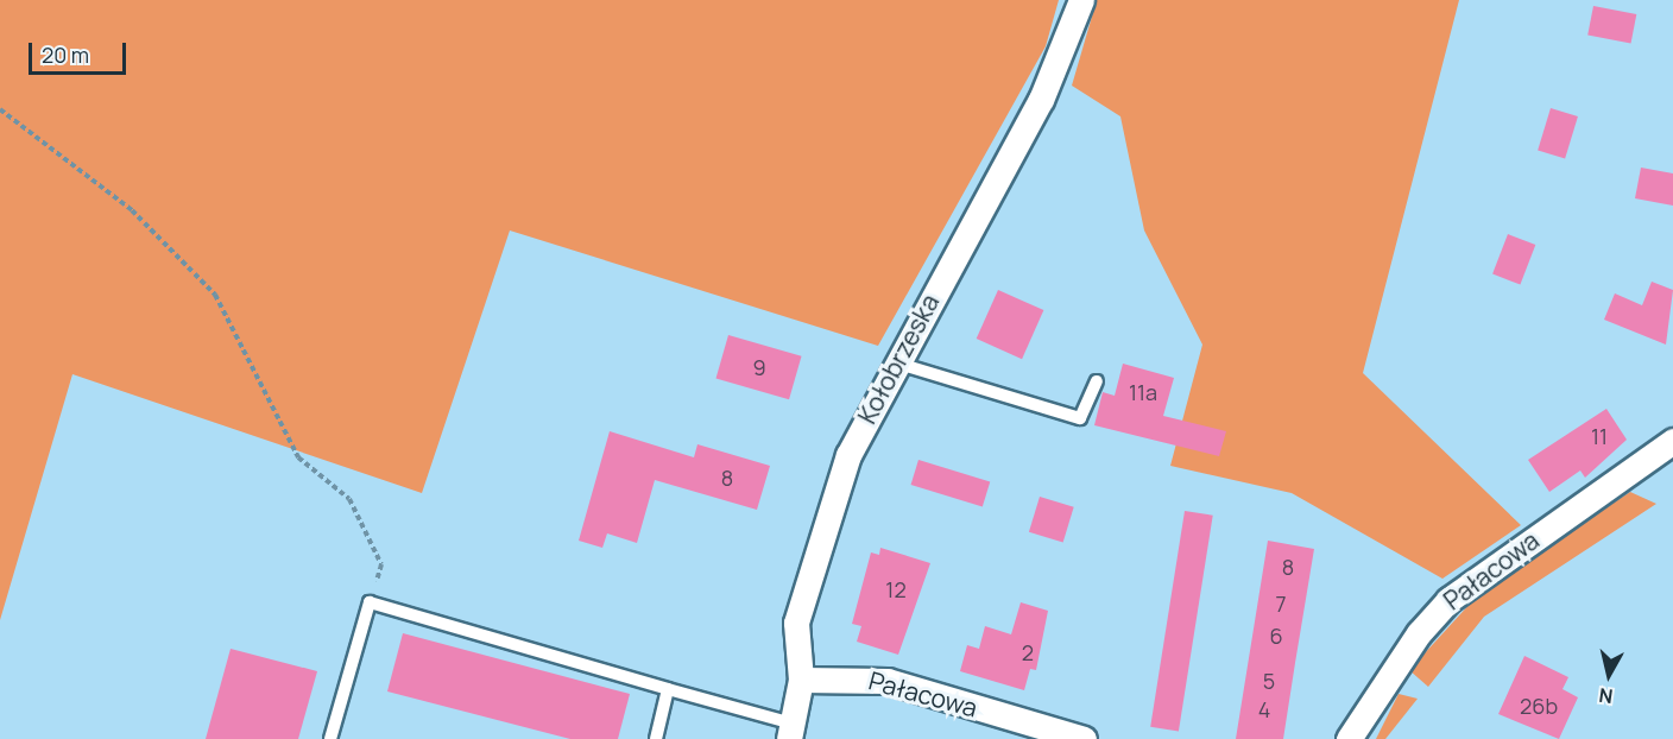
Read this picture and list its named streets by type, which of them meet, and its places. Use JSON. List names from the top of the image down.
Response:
{
  "streets": {
    "street": ["Kołobrzeska", "Pałacowa"]
  },
  "crossings": [
    ["Kołobrzeska", "Pałacowa"]
  ],
  "house_numbers": [
    "9",
    "11a",
    "11",
    "8",
    "8",
    "12",
    "7",
    "6",
    "2",
    "5",
    "26b",
    "4"
  ],
  "scale_bar": "20 m",
  "north": "bottom"
}
